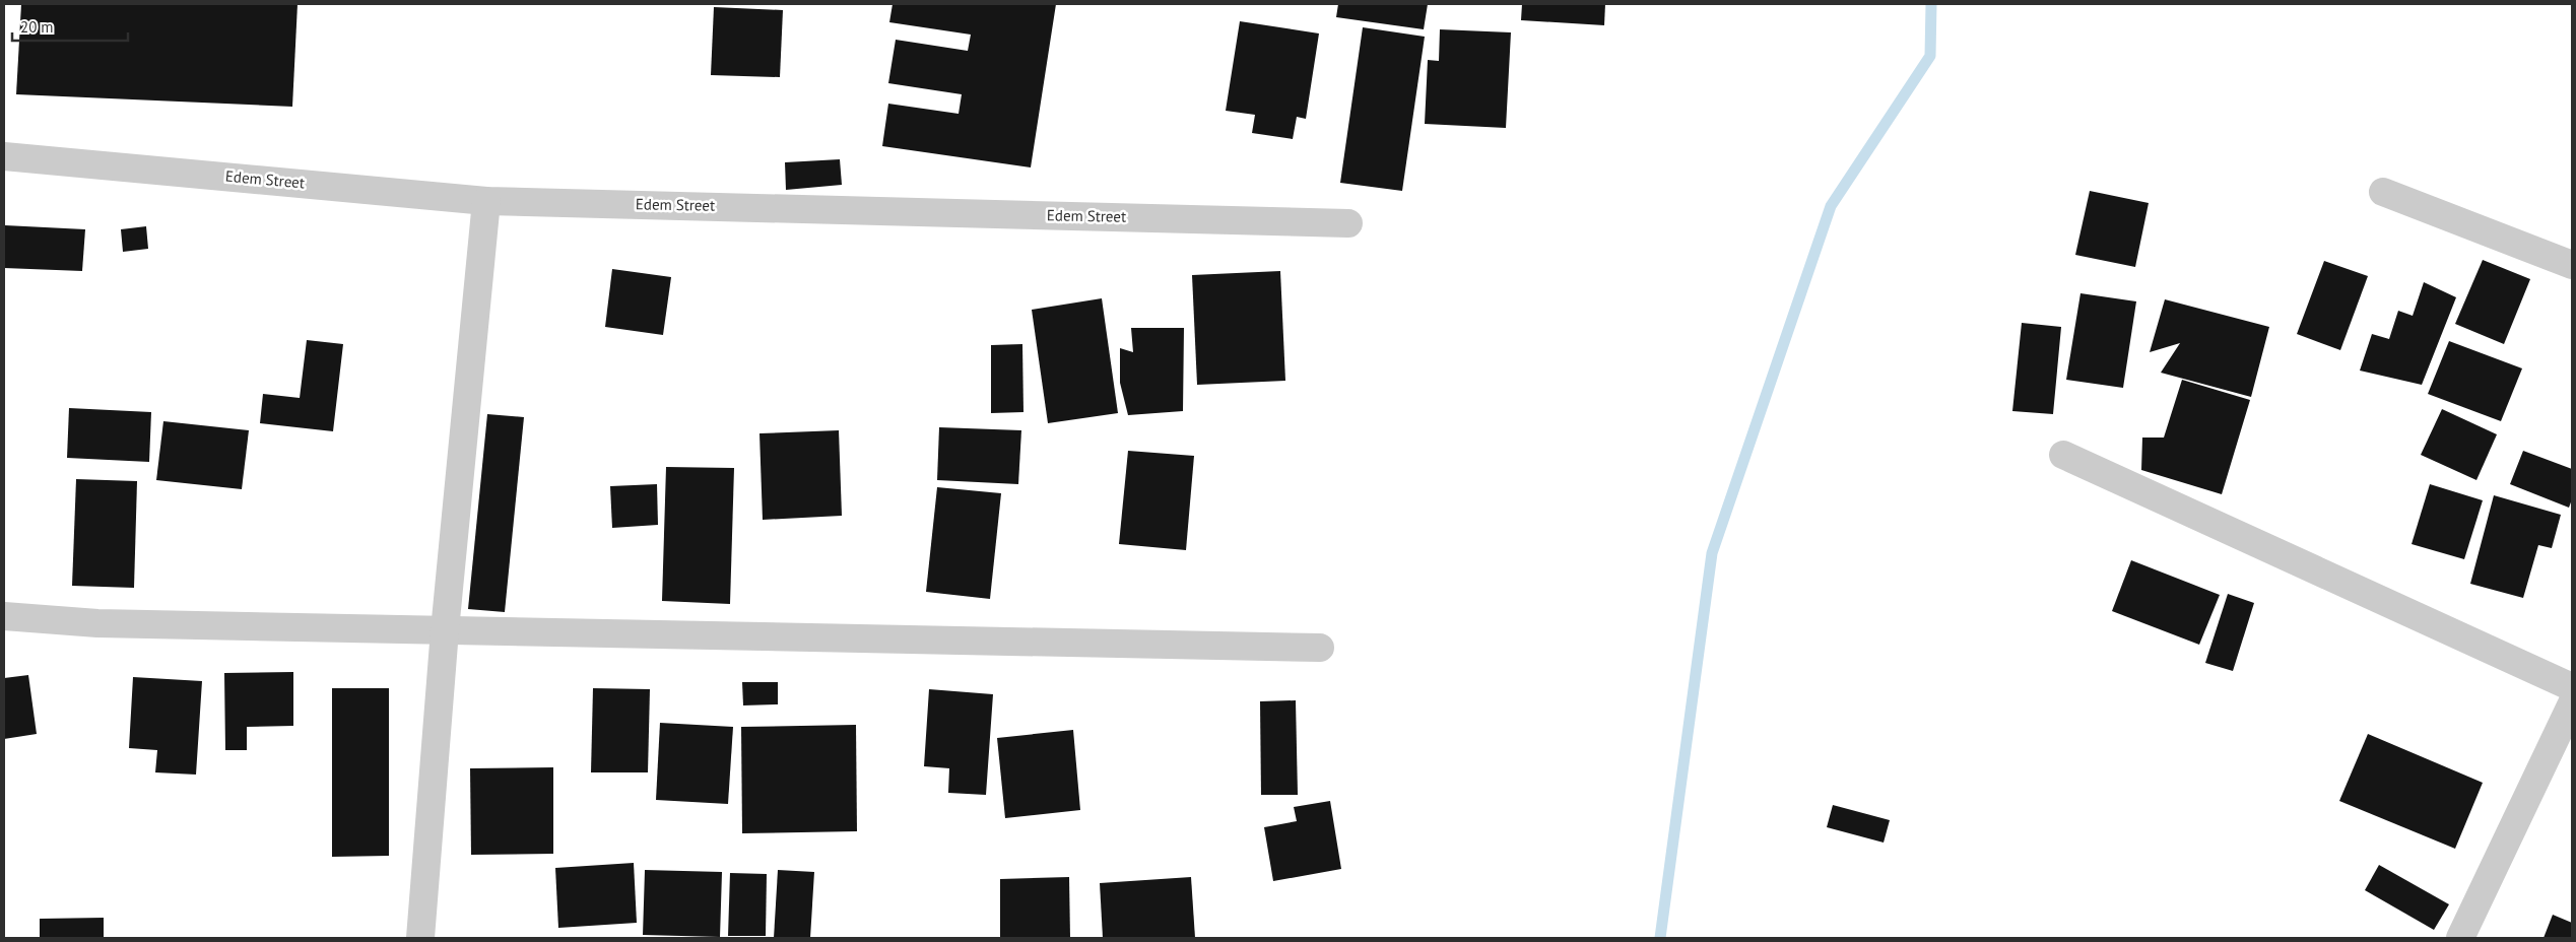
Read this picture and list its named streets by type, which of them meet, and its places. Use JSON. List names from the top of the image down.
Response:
{
  "streets": {
    "street": ["Edem Street"]
  },
  "scale_bar": "20 m"
}
